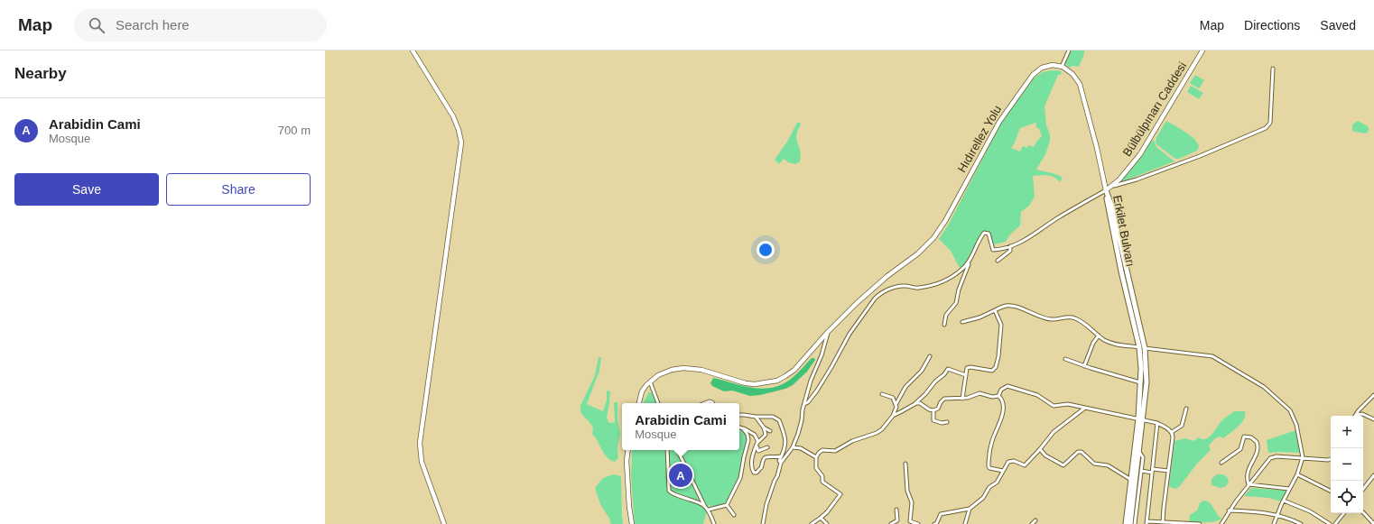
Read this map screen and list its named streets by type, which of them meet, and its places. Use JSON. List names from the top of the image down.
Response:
{
  "streets": {
    "main road": ["Erkilet Bulvarı"],
    "street": ["Bülbülpınarı Caddesi", "Hıdırellez Yolu"]
  },
  "crossings": [
    ["Bülbülpınarı Caddesi", "Erkilet Bulvarı"]
  ],
  "page": {
    "header": "Map",
    "search": "Search here",
    "nav": ["Map", "Directions", "Saved"],
    "heading": "Nearby",
    "list": [
      {
        "mark": "A",
        "name": "Arabidin Cami",
        "note": "Mosque",
        "value": "700 m"
      }
    ],
    "buttons": ["Save", "Share"],
    "popup": ["Arabidin Cami", "Mosque"],
    "map_buttons": ["+", "−"],
    "pins": "A"
  }
}
